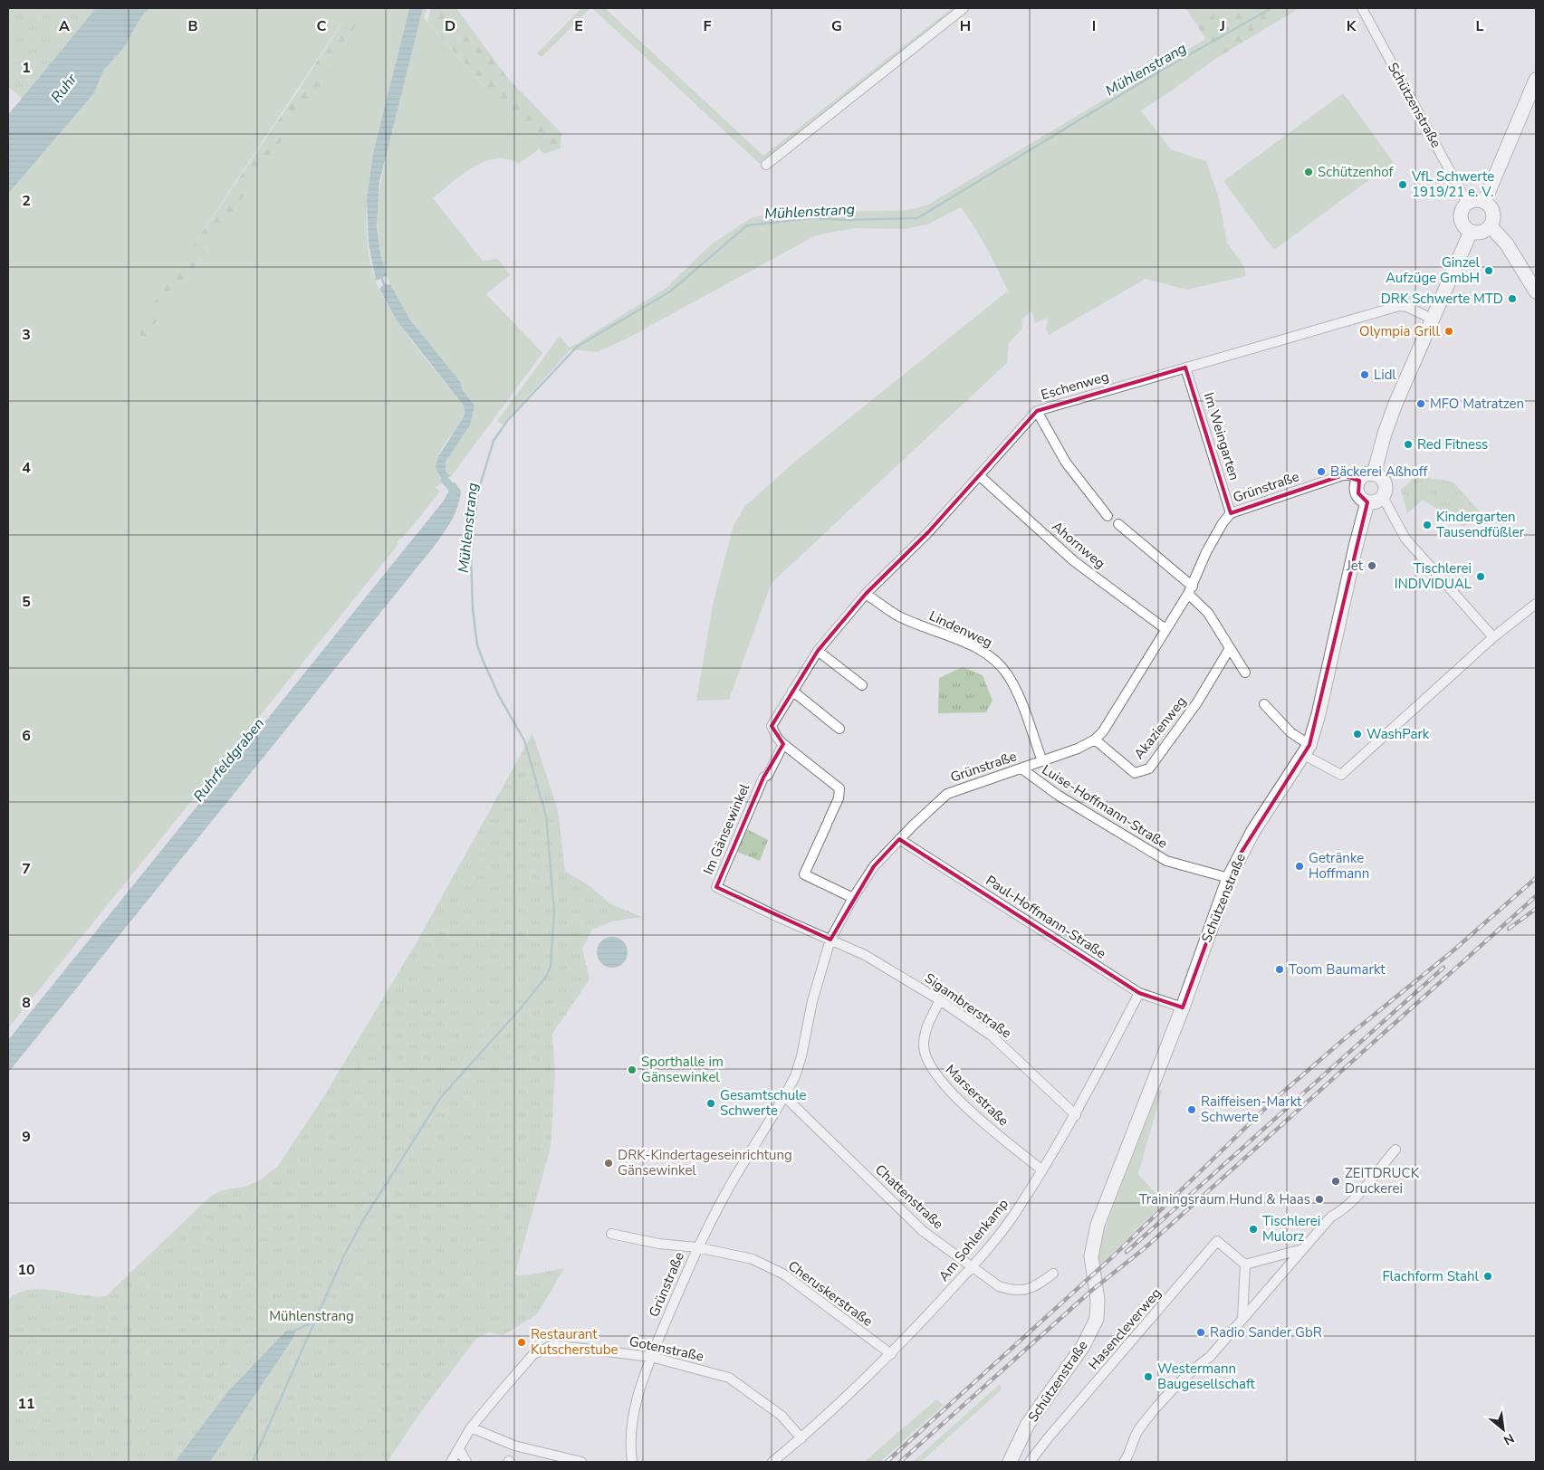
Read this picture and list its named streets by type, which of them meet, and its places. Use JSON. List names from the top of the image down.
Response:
{
  "streets": {
    "main road": ["Schützenstraße"],
    "street": [
      "Eschenweg",
      "Im Weingarten",
      "Grünstraße",
      "Ahornweg",
      "Lindenweg",
      "Akazienweg",
      "Luise-Hoffmann-Straße",
      "Im Gänsewinkel",
      "Paul-Hoffmann-Straße",
      "Sigambrerstraße",
      "Marserstraße",
      "Chattenstraße",
      "Am Sohlenkamp",
      "Cheruskerstraße",
      "Hasencleverweg",
      "Gotenstraße"
    ]
  },
  "crossings": [
    ["Schützenstraße", "Grünstraße"],
    ["Schützenstraße", "Luise-Hoffmann-Straße"],
    ["Schützenstraße", "Paul-Hoffmann-Straße"],
    ["Eschenweg", "Im Weingarten"],
    ["Eschenweg", "Grünstraße"],
    ["Eschenweg", "Ahornweg"],
    ["Eschenweg", "Lindenweg"],
    ["Eschenweg", "Im Gänsewinkel"],
    ["Im Weingarten", "Grünstraße"],
    ["Grünstraße", "Ahornweg"],
    ["Grünstraße", "Lindenweg"],
    ["Grünstraße", "Akazienweg"],
    ["Grünstraße", "Luise-Hoffmann-Straße"],
    ["Grünstraße", "Im Gänsewinkel"],
    ["Grünstraße", "Paul-Hoffmann-Straße"],
    ["Grünstraße", "Sigambrerstraße"],
    ["Grünstraße", "Chattenstraße"],
    ["Grünstraße", "Cheruskerstraße"],
    ["Grünstraße", "Gotenstraße"],
    ["Im Gänsewinkel", "Sigambrerstraße"],
    ["Paul-Hoffmann-Straße", "Am Sohlenkamp"],
    ["Sigambrerstraße", "Marserstraße"],
    ["Sigambrerstraße", "Am Sohlenkamp"],
    ["Marserstraße", "Am Sohlenkamp"],
    ["Chattenstraße", "Am Sohlenkamp"],
    ["Am Sohlenkamp", "Cheruskerstraße"],
    ["Am Sohlenkamp", "Gotenstraße"]
  ],
  "water": ["Mühlenstrang", "Ruhr", "Ruhrfeldgraben"],
  "parks": ["Mühlenstrang"],
  "places": [
    "Schützenhof",
    "VfL Schwerte 1919/21 e. V.",
    "Ginzel Aufzüge GmbH",
    "DRK Schwerte MTD",
    "Olympia Grill",
    "Lidl",
    "MFO Matratzen",
    "Red Fitness",
    "Bäckerei Aßhoff",
    "Kindergarten Tausendfüßler",
    "Jet",
    "Tischlerei INDIVIDUAL",
    "WashPark",
    "Getränke Hoffmann",
    "Toom Baumarkt",
    "Sporthalle im Gänsewinkel",
    "Gesamtschule Schwerte",
    "Raiffeisen-Markt Schwerte",
    "DRK-Kindertageseinrichtung Gänsewinkel",
    "ZEITDRUCK Druckerei",
    "Trainingsraum Hund & Haas",
    "Tischlerei Mulorz",
    "Flachform Stahl",
    "Radio Sander GbR",
    "Restaurant Kutscherstube",
    "Westermann Baugesellschaft"
  ],
  "north": "bottom right",
  "grid": {
    "columns": [
      "A",
      "B",
      "C",
      "D",
      "E",
      "F",
      "G",
      "H",
      "I",
      "J",
      "K",
      "L"
    ],
    "rows": [
      "1",
      "2",
      "3",
      "4",
      "5",
      "6",
      "7",
      "8",
      "9",
      "10",
      "11"
    ]
  }
}
